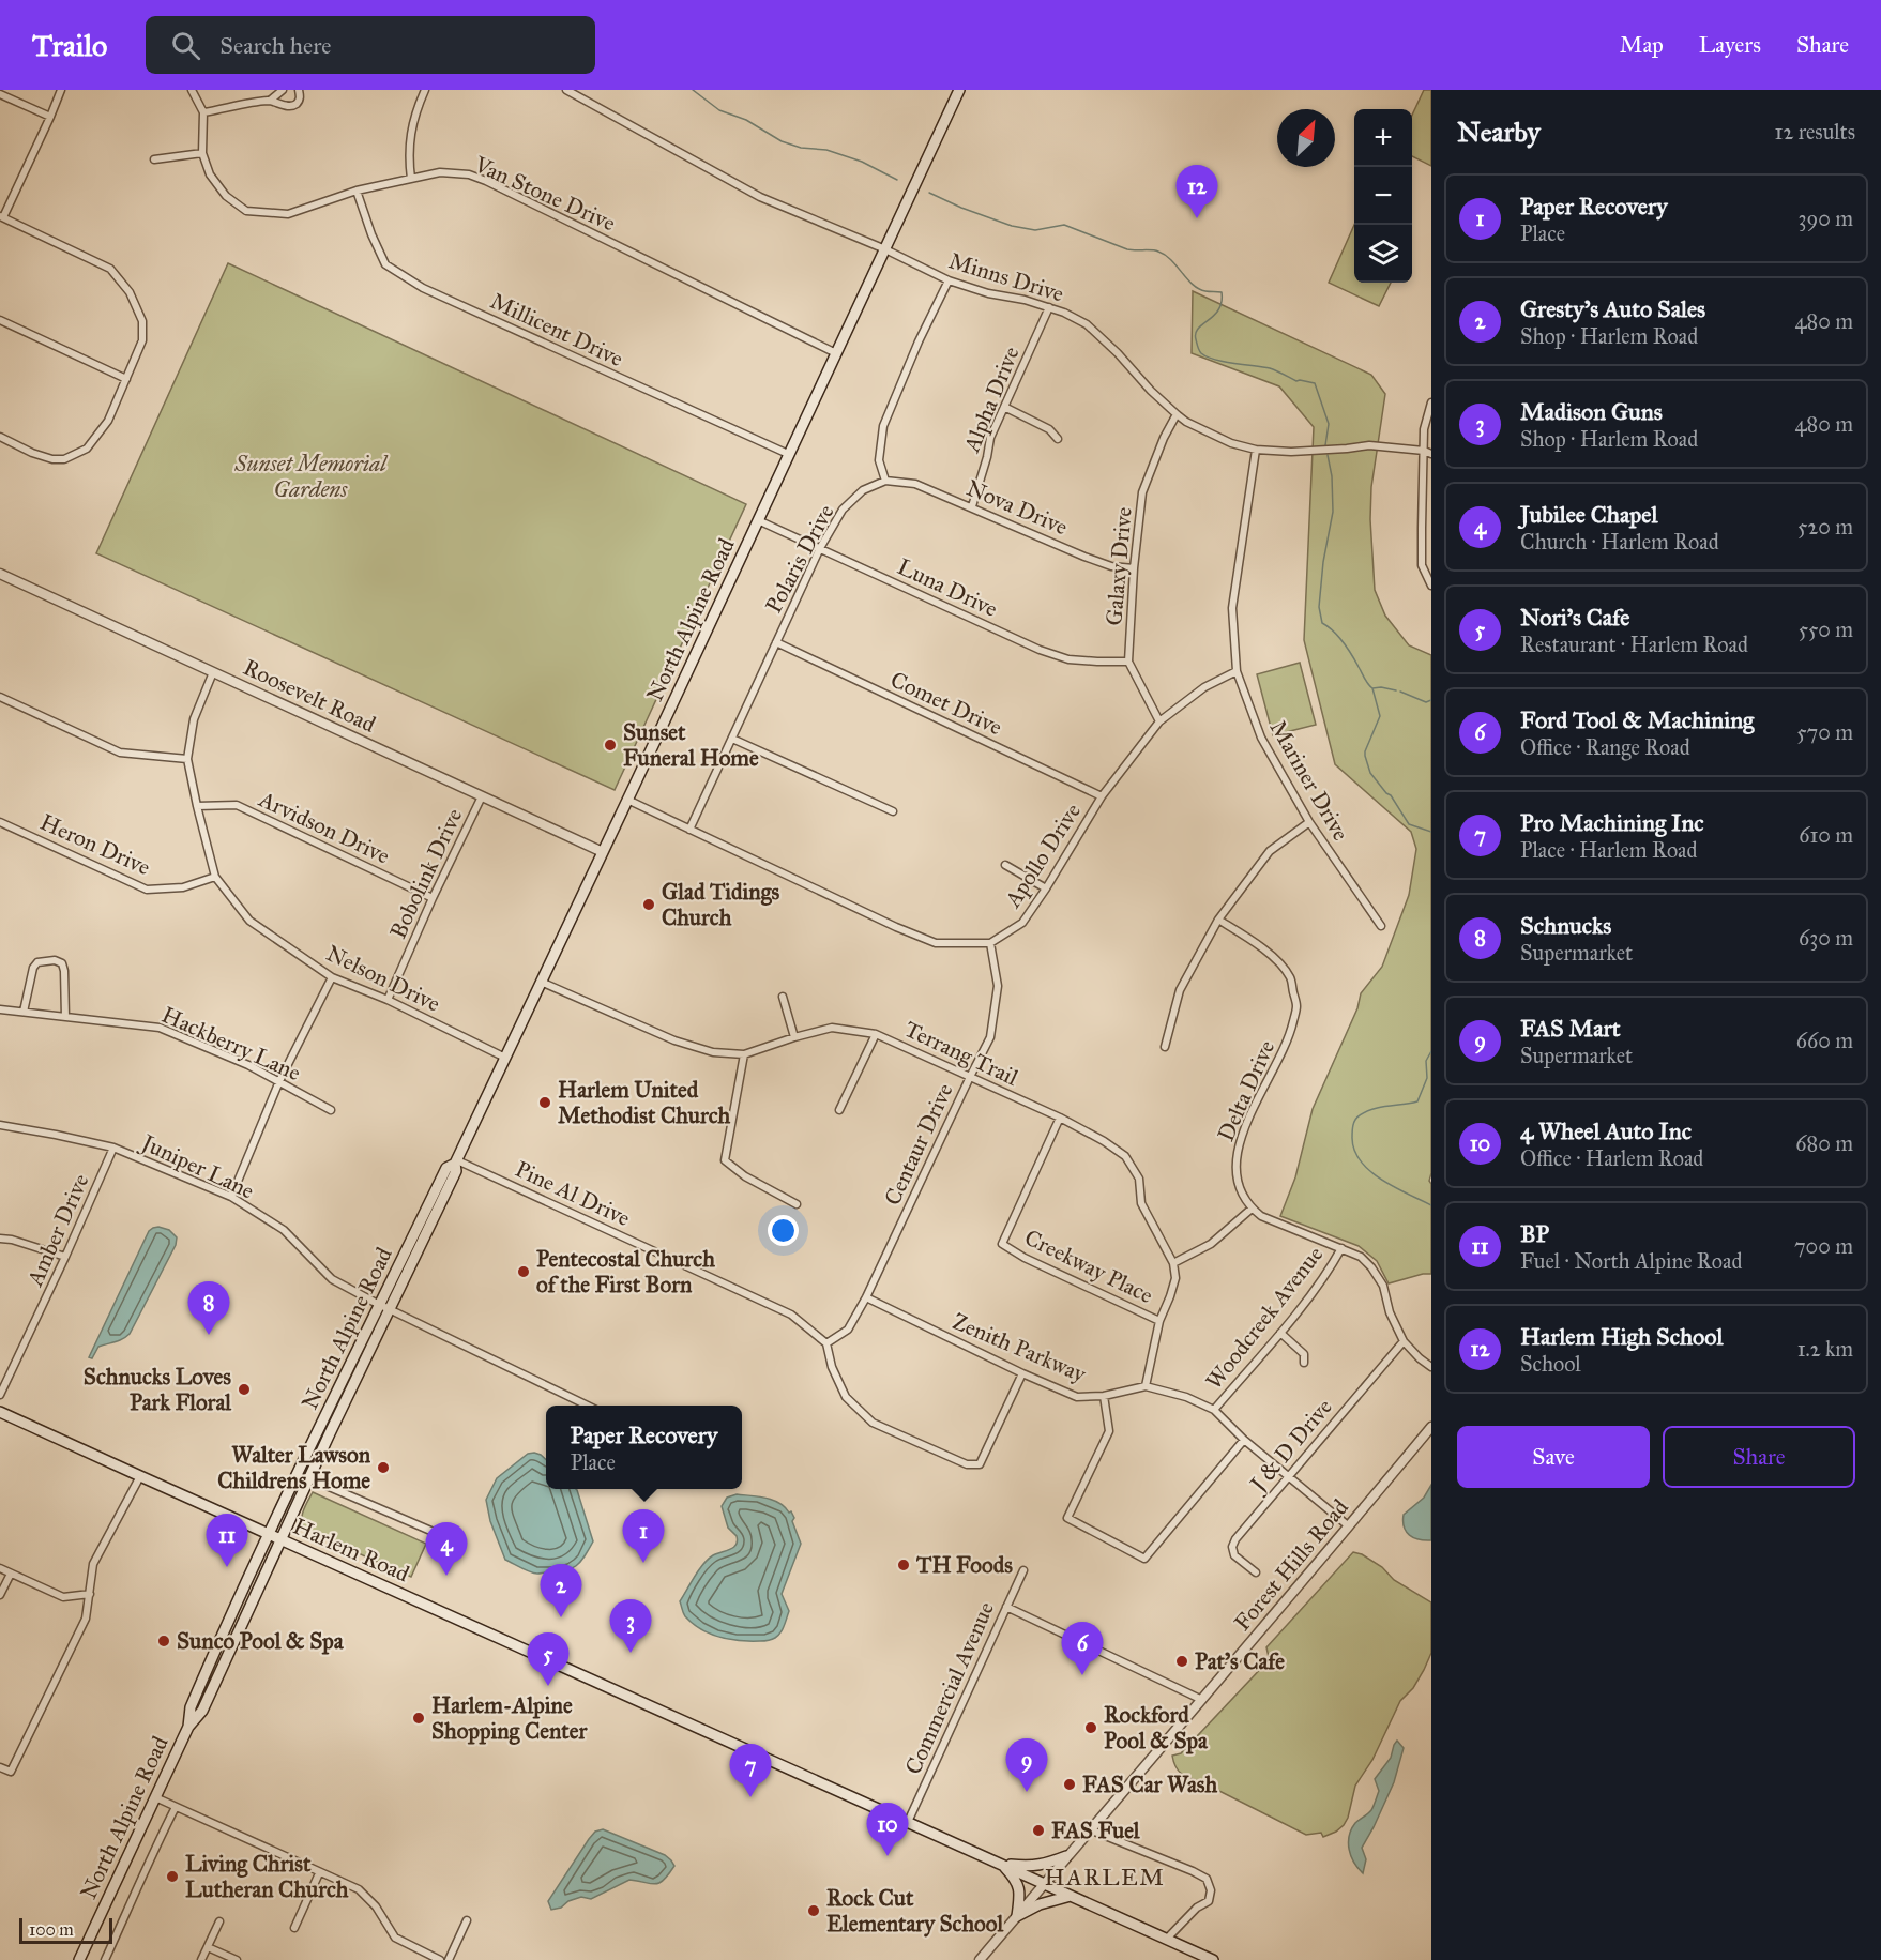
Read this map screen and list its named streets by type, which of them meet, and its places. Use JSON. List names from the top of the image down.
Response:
{
  "streets": {
    "main road": ["North Alpine Road", "Harlem Road"],
    "street": [
      "Van Stone Drive",
      "Minns Drive",
      "Millicent Drive",
      "Alpha Drive",
      "Nova Drive",
      "Polaris Drive",
      "Galaxy Drive",
      "Luna Drive",
      "Roosevelt Road",
      "Comet Drive",
      "Mariner Drive",
      "Arvidson Drive",
      "Heron Drive",
      "Apollo Drive",
      "Bobolink Drive",
      "Nelson Drive",
      "Hackberry Lane",
      "Terrang Trail",
      "Delta Drive",
      "Centaur Drive",
      "Juniper Lane",
      "Pine Al Drive",
      "Amber Drive",
      "Creekway Place",
      "Woodcreek Avenue",
      "Zenith Parkway",
      "J & D Drive",
      "Forest Hills Road",
      "Commercial Avenue"
    ]
  },
  "crossings": [
    ["Van Stone Drive", "Millicent Drive"],
    ["Van Stone Drive", "North Alpine Road"],
    ["Minns Drive", "Alpha Drive"],
    ["Minns Drive", "Galaxy Drive"],
    ["Minns Drive", "North Alpine Road"],
    ["Minns Drive", "Mariner Drive"],
    ["Millicent Drive", "North Alpine Road"],
    ["Alpha Drive", "Nova Drive"],
    ["Nova Drive", "Polaris Drive"],
    ["Nova Drive", "Galaxy Drive"],
    ["Polaris Drive", "Luna Drive"],
    ["Polaris Drive", "Comet Drive"],
    ["Galaxy Drive", "Luna Drive"],
    ["Luna Drive", "North Alpine Road"],
    ["North Alpine Road", "Roosevelt Road"],
    ["North Alpine Road", "Nelson Drive"],
    ["North Alpine Road", "Terrang Trail"],
    ["North Alpine Road", "Juniper Lane"],
    ["North Alpine Road", "Pine Al Drive"],
    ["North Alpine Road", "Harlem Road"],
    ["Roosevelt Road", "Bobolink Drive"],
    ["Roosevelt Road", "Nelson Drive"],
    ["Comet Drive", "Apollo Drive"],
    ["Mariner Drive", "Apollo Drive"],
    ["Arvidson Drive", "Bobolink Drive"],
    ["Arvidson Drive", "Nelson Drive"],
    ["Heron Drive", "Nelson Drive"],
    ["Apollo Drive", "Centaur Drive"],
    ["Bobolink Drive", "Nelson Drive"],
    ["Terrang Trail", "Centaur Drive"],
    ["Terrang Trail", "Creekway Place"],
    ["Centaur Drive", "Pine Al Drive"],
    ["Centaur Drive", "Zenith Parkway"],
    ["Juniper Lane", "Amber Drive"],
    ["Woodcreek Avenue", "Zenith Parkway"],
    ["Zenith Parkway", "J & D Drive"],
    ["Zenith Parkway", "Forest Hills Road"],
    ["Harlem Road", "Forest Hills Road"],
    ["Harlem Road", "Commercial Avenue"]
  ],
  "districts": ["HARLEM"],
  "parks": ["Sunset Memorial Gardens"],
  "places": [
    "Sunset Funeral Home",
    "Glad Tidings Church",
    "Harlem United Methodist Church",
    "Pentecostal Church of the First Born",
    "Schnucks Loves Park Floral",
    "Walter Lawson Childrens Home",
    "TH Foods",
    "Sunco Pool & Spa",
    "Pat's Cafe",
    "Harlem-Alpine Shopping Center",
    "Rockford Pool & Spa",
    "FAS Car Wash",
    "FAS Fuel",
    "Living Christ Lutheran Church",
    "Rock Cut Elementary School"
  ],
  "scale_bar": "100 m",
  "north": "top right",
  "page": {
    "header": "Trailo",
    "search": "Search here",
    "nav": ["Map", "Layers", "Share"],
    "heading": ["Nearby", "12 results"],
    "map_buttons": ["+", "−"],
    "pins": [
      "12",
      "8",
      "1",
      "11",
      "4",
      "2",
      "3",
      "6",
      "5",
      "9",
      "7",
      "10"
    ],
    "list": [
      {
        "mark": "1",
        "name": "Paper Recovery",
        "note": "Place",
        "value": "390 m"
      },
      {
        "mark": "2",
        "name": "Gresty's Auto Sales",
        "note": "Shop · Harlem Road",
        "value": "480 m"
      },
      {
        "mark": "3",
        "name": "Madison Guns",
        "note": "Shop · Harlem Road",
        "value": "480 m"
      },
      {
        "mark": "4",
        "name": "Jubilee Chapel",
        "note": "Church · Harlem Road",
        "value": "520 m"
      },
      {
        "mark": "5",
        "name": "Nori's Cafe",
        "note": "Restaurant · Harlem Road",
        "value": "550 m"
      },
      {
        "mark": "6",
        "name": "Ford Tool & Machining",
        "note": "Office · Range Road",
        "value": "570 m"
      },
      {
        "mark": "7",
        "name": "Pro Machining Inc",
        "note": "Place · Harlem Road",
        "value": "610 m"
      },
      {
        "mark": "8",
        "name": "Schnucks",
        "note": "Supermarket",
        "value": "630 m"
      },
      {
        "mark": "9",
        "name": "FAS Mart",
        "note": "Supermarket",
        "value": "660 m"
      },
      {
        "mark": "10",
        "name": "4 Wheel Auto Inc",
        "note": "Office · Harlem Road",
        "value": "680 m"
      },
      {
        "mark": "11",
        "name": "BP",
        "note": "Fuel · North Alpine Road",
        "value": "700 m"
      },
      {
        "mark": "12",
        "name": "Harlem High School",
        "note": "School",
        "value": "1.2 km"
      }
    ],
    "popup": ["Paper Recovery", "Place"],
    "buttons": ["Save", "Share"],
    "scale": "100 m"
  }
}
